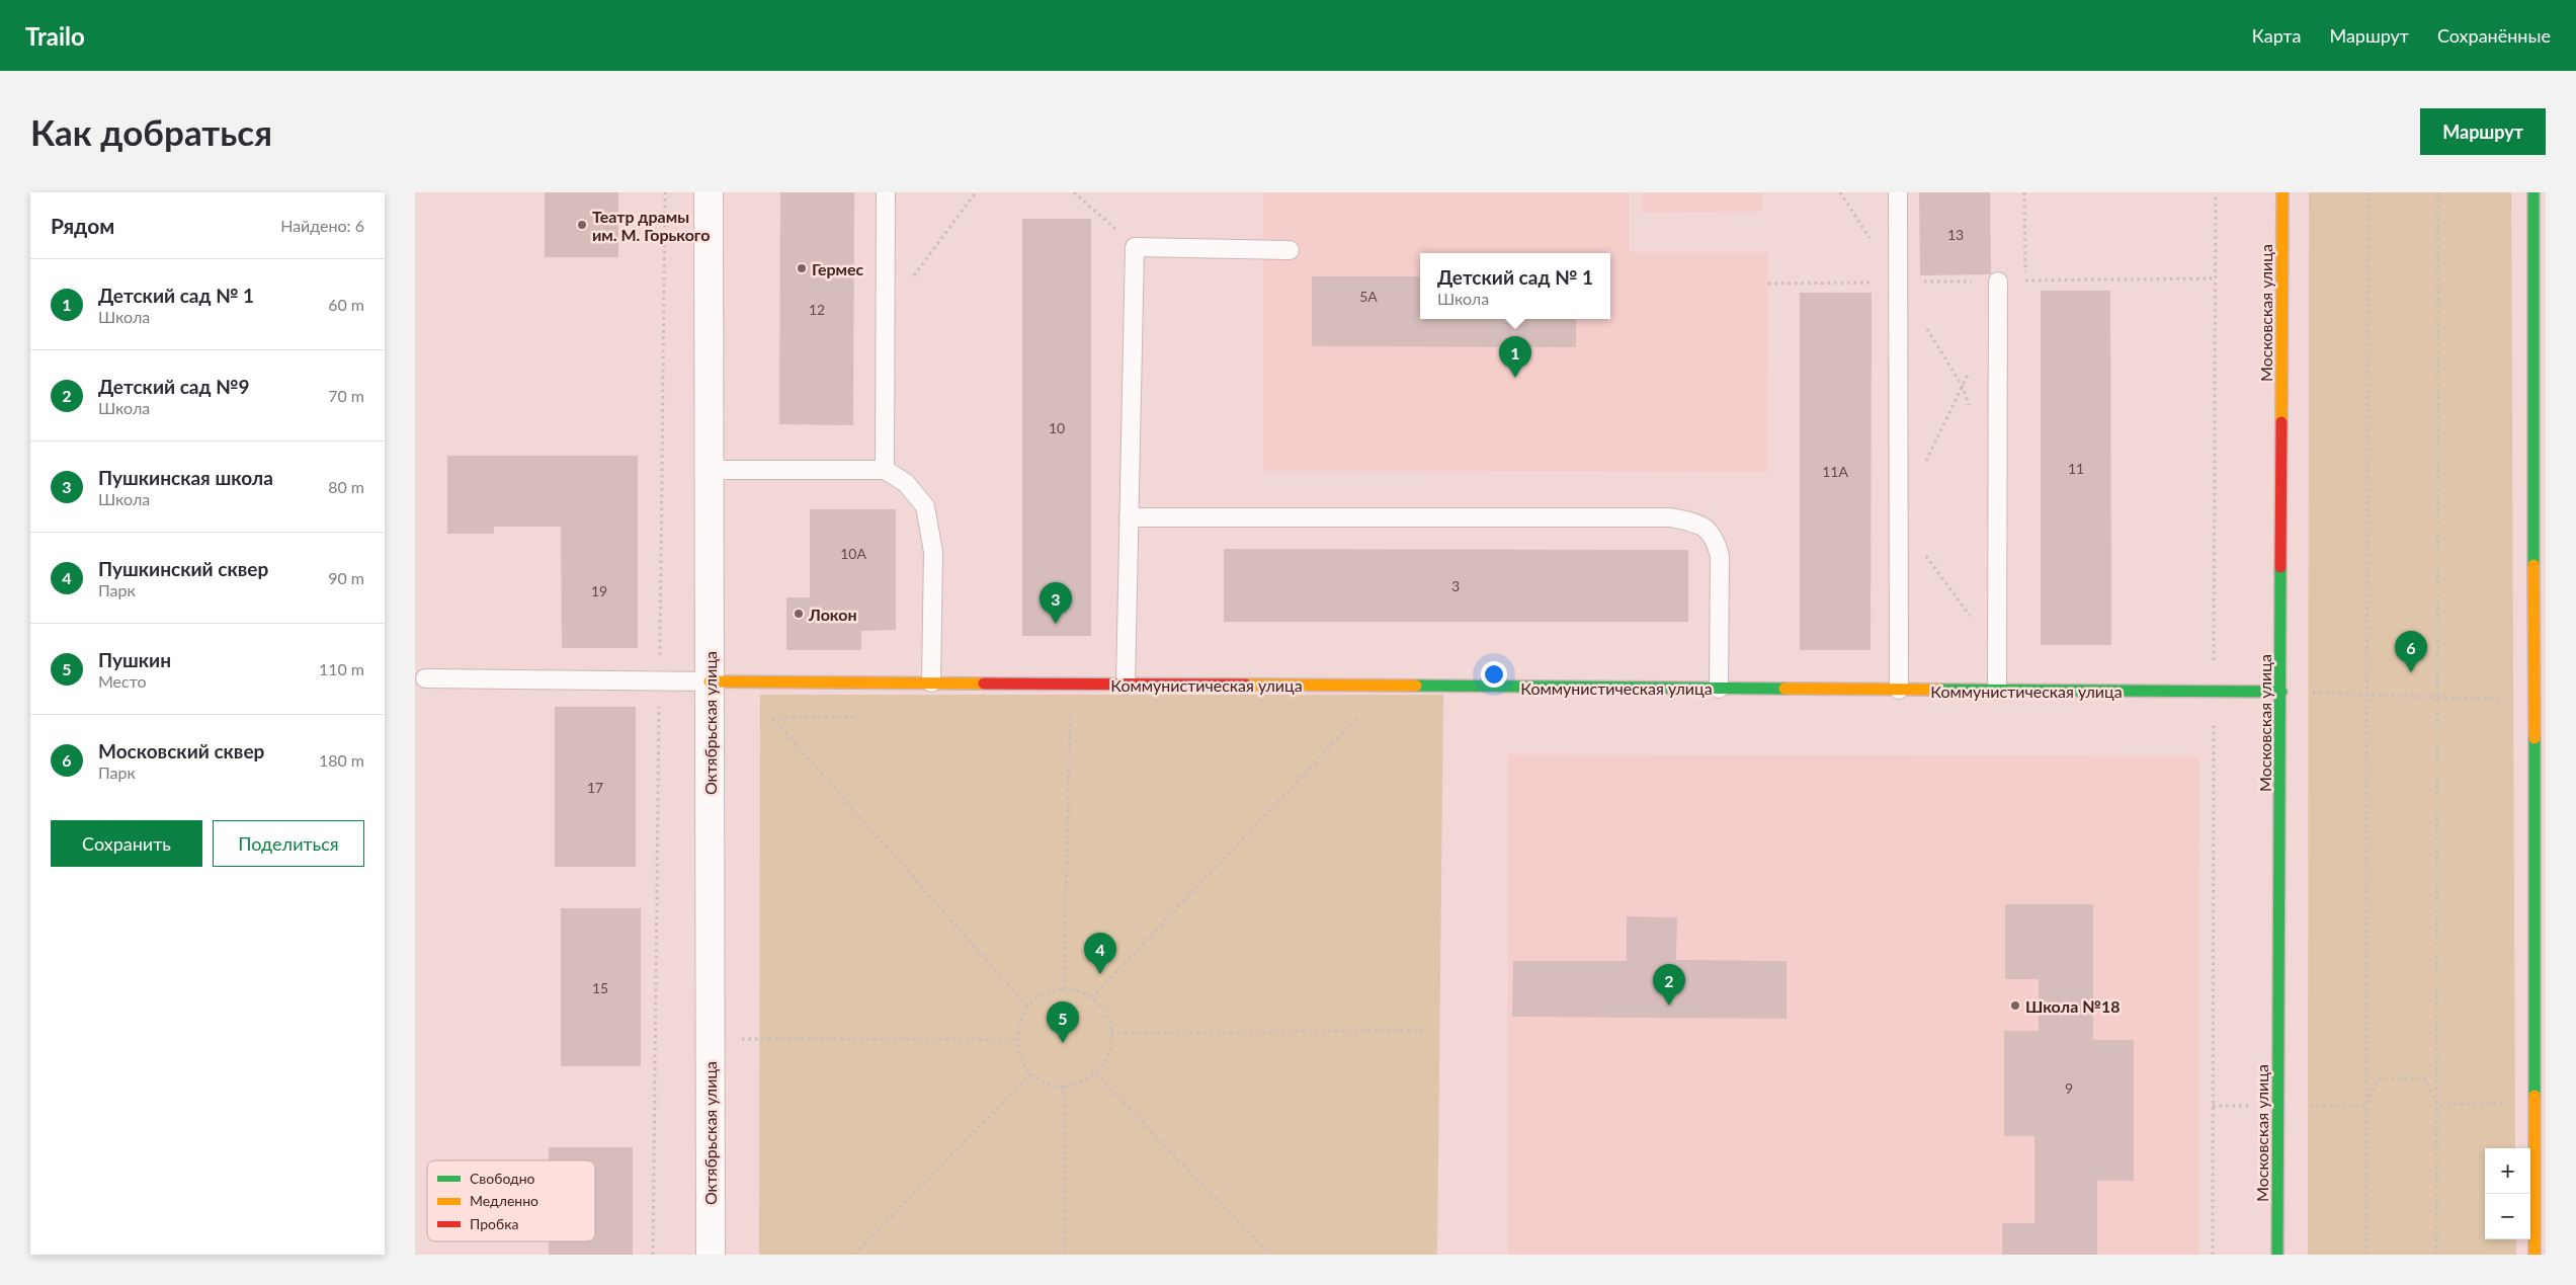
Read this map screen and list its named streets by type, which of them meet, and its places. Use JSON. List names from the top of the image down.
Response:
{
  "streets": {
    "main road": ["Московская улица", "Коммунистическая улица"],
    "street": ["Октябрьская улица"]
  },
  "crossings": [
    ["Московская улица", "Коммунистическая улица"],
    ["Коммунистическая улица", "Октябрьская улица"]
  ],
  "places": [
    "Театр драмы им. М. Горького",
    "Гермес",
    "Локон",
    "Школа №18"
  ],
  "house_numbers": [
    "13",
    "5А",
    "12",
    "10",
    "11",
    "11А",
    "10А",
    "3",
    "19",
    "17",
    "15",
    "9"
  ],
  "legend": ["Свободно", "Медленно", "Пробка"],
  "page": {
    "header": "Trailo",
    "nav": ["Карта", "Маршрут", "Сохранённые"],
    "buttons": [
      "Маршрут",
      ["Сохранить", "Поделиться"]
    ],
    "title": "Как добраться",
    "heading": ["Рядом", "Найдено: 6"],
    "popup": ["Детский сад № 1", "Школа"],
    "list": [
      {
        "mark": "1",
        "name": "Детский сад № 1",
        "note": "Школа",
        "value": "60 m"
      },
      {
        "mark": "2",
        "name": "Детский сад №9",
        "note": "Школа",
        "value": "70 m"
      },
      {
        "mark": "3",
        "name": "Пушкинская школа",
        "note": "Школа",
        "value": "80 m"
      },
      {
        "mark": "4",
        "name": "Пушкинский сквер",
        "note": "Парк",
        "value": "90 m"
      },
      {
        "mark": "5",
        "name": "Пушкин",
        "note": "Место",
        "value": "110 m"
      },
      {
        "mark": "6",
        "name": "Московский сквер",
        "note": "Парк",
        "value": "180 m"
      }
    ],
    "pins": [
      "1",
      "3",
      "6",
      "4",
      "2",
      "5"
    ],
    "map_buttons": ["+", "−"]
  }
}
